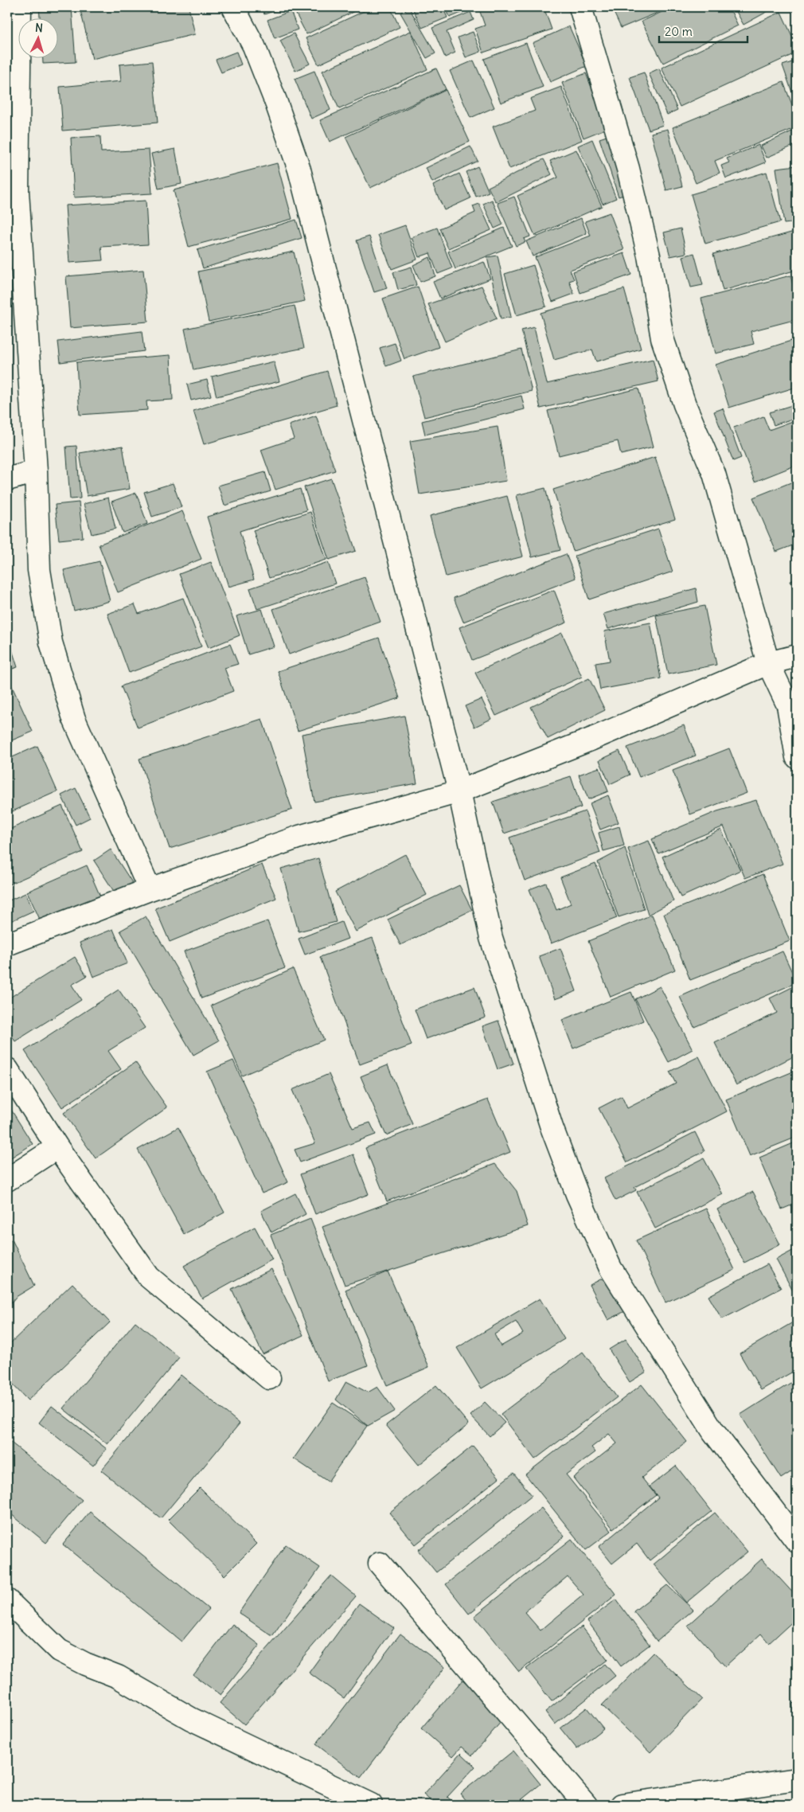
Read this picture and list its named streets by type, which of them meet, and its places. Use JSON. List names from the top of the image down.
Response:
{
  "scale_bar": "20 m",
  "north": "top"
}
